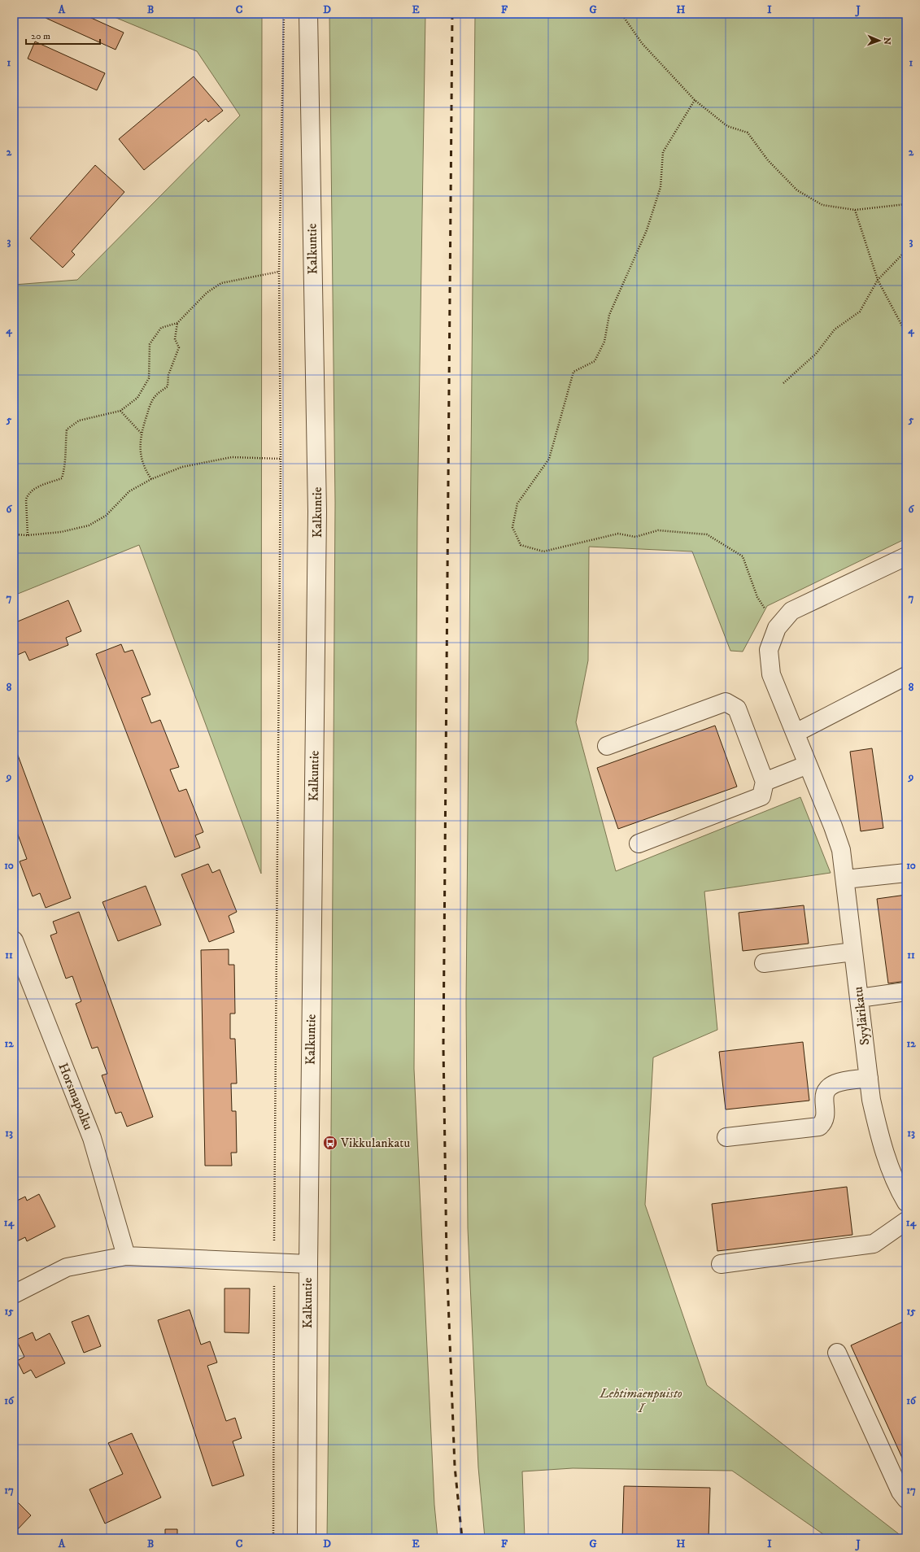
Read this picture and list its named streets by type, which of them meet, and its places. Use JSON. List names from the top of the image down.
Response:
{
  "streets": {
    "street": ["Kalkuntie", "Syylärikatu", "Horsmapolku"]
  },
  "parks": ["Lehtimäenpuisto I"],
  "places": {
    "bus stop": ["Vikkulankatu"]
  },
  "scale_bar": "20 m",
  "north": "right",
  "grid": {
    "columns": [
      "A",
      "B",
      "C",
      "D",
      "E",
      "F",
      "G",
      "H",
      "I",
      "J"
    ],
    "rows": [
      "1",
      "2",
      "3",
      "4",
      "5",
      "6",
      "7",
      "8",
      "9",
      "10",
      "11",
      "12",
      "13",
      "14",
      "15",
      "16",
      "17"
    ]
  }
}
